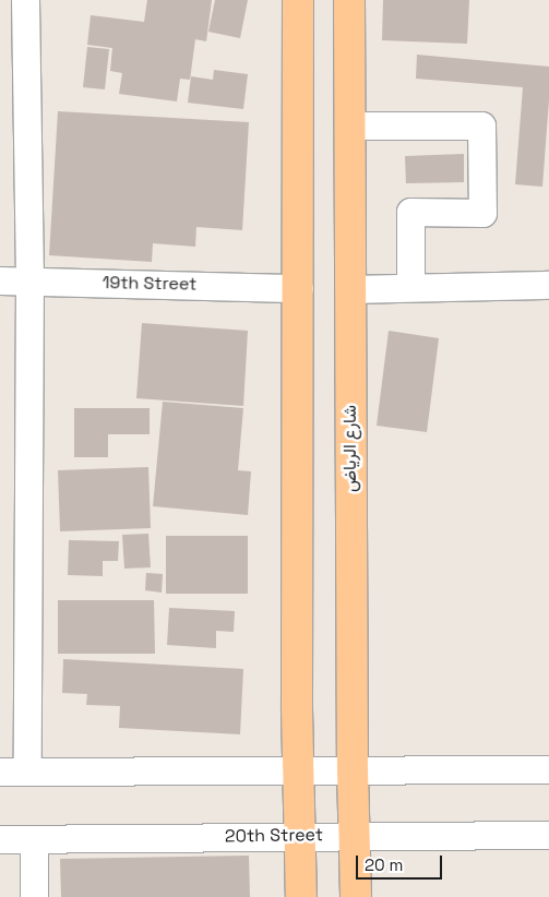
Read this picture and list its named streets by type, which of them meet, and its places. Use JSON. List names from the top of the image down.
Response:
{
  "streets": {
    "main road": ["شارع الرياض"],
    "street": ["19th Street", "20th Street"]
  },
  "crossings": [
    ["شارع الرياض", "20th Street"]
  ],
  "scale_bar": "20 m"
}
